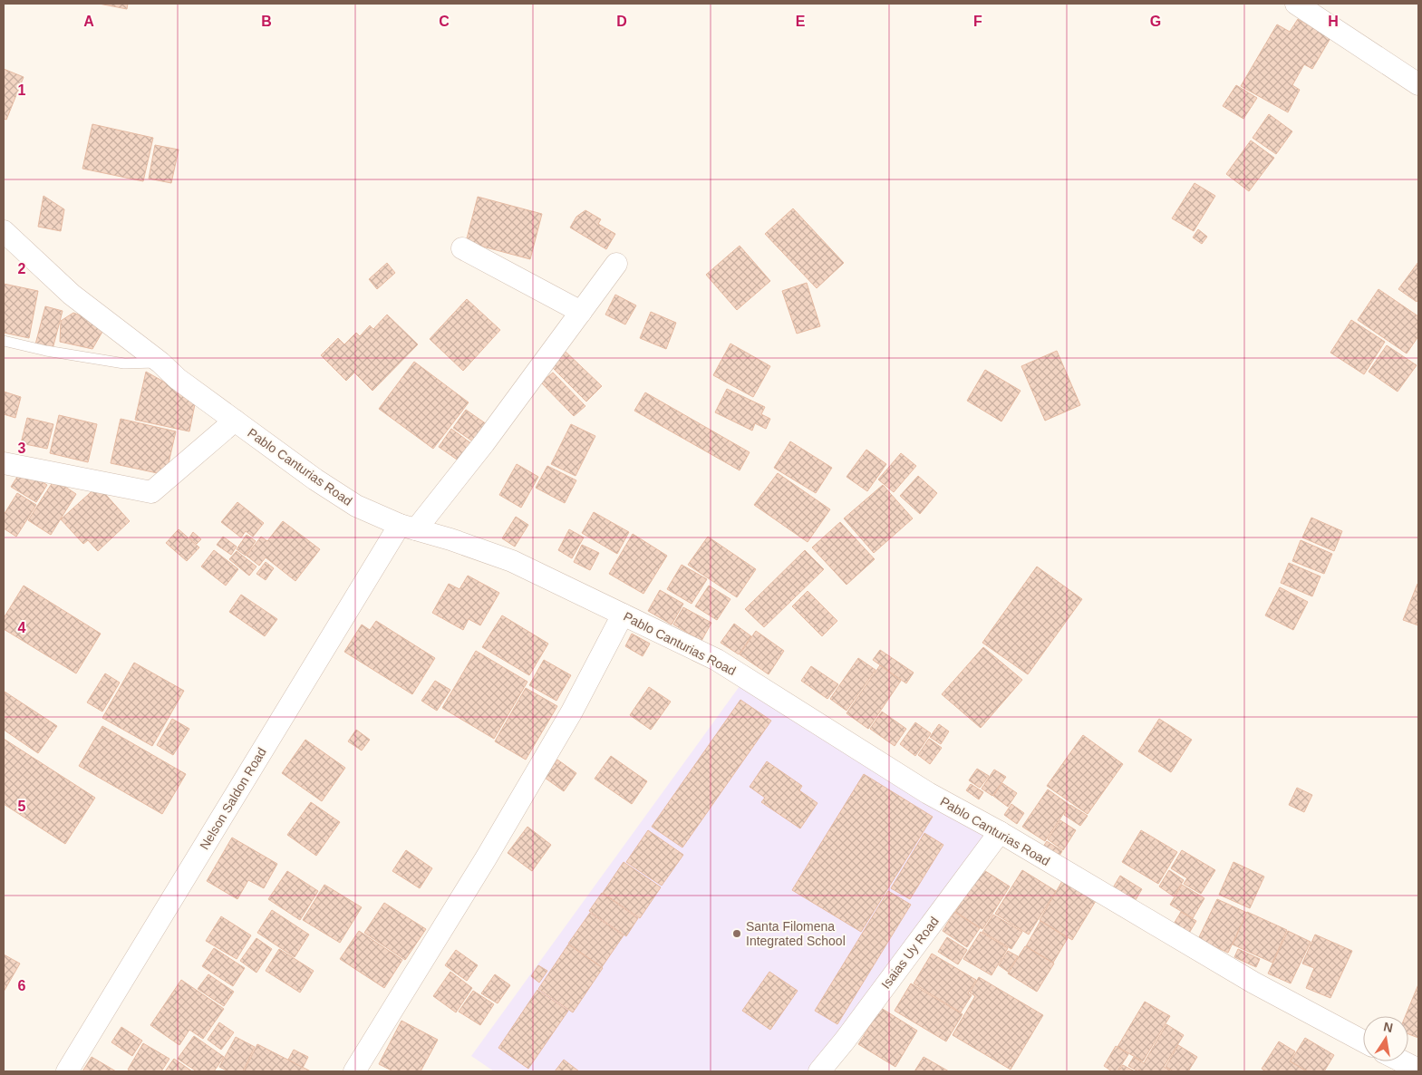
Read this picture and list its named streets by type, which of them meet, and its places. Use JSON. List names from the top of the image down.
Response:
{
  "streets": {
    "street": ["Pablo Canturias Road", "Nelson Saldon Road", "Isaias Uy Road"]
  },
  "crossings": [
    ["Pablo Canturias Road", "Nelson Saldon Road"],
    ["Pablo Canturias Road", "Isaias Uy Road"]
  ],
  "places": ["Santa Filomena Integrated School"],
  "north": "top",
  "grid": {
    "columns": [
      "A",
      "B",
      "C",
      "D",
      "E",
      "F",
      "G",
      "H"
    ],
    "rows": [
      "1",
      "2",
      "3",
      "4",
      "5",
      "6"
    ]
  }
}
